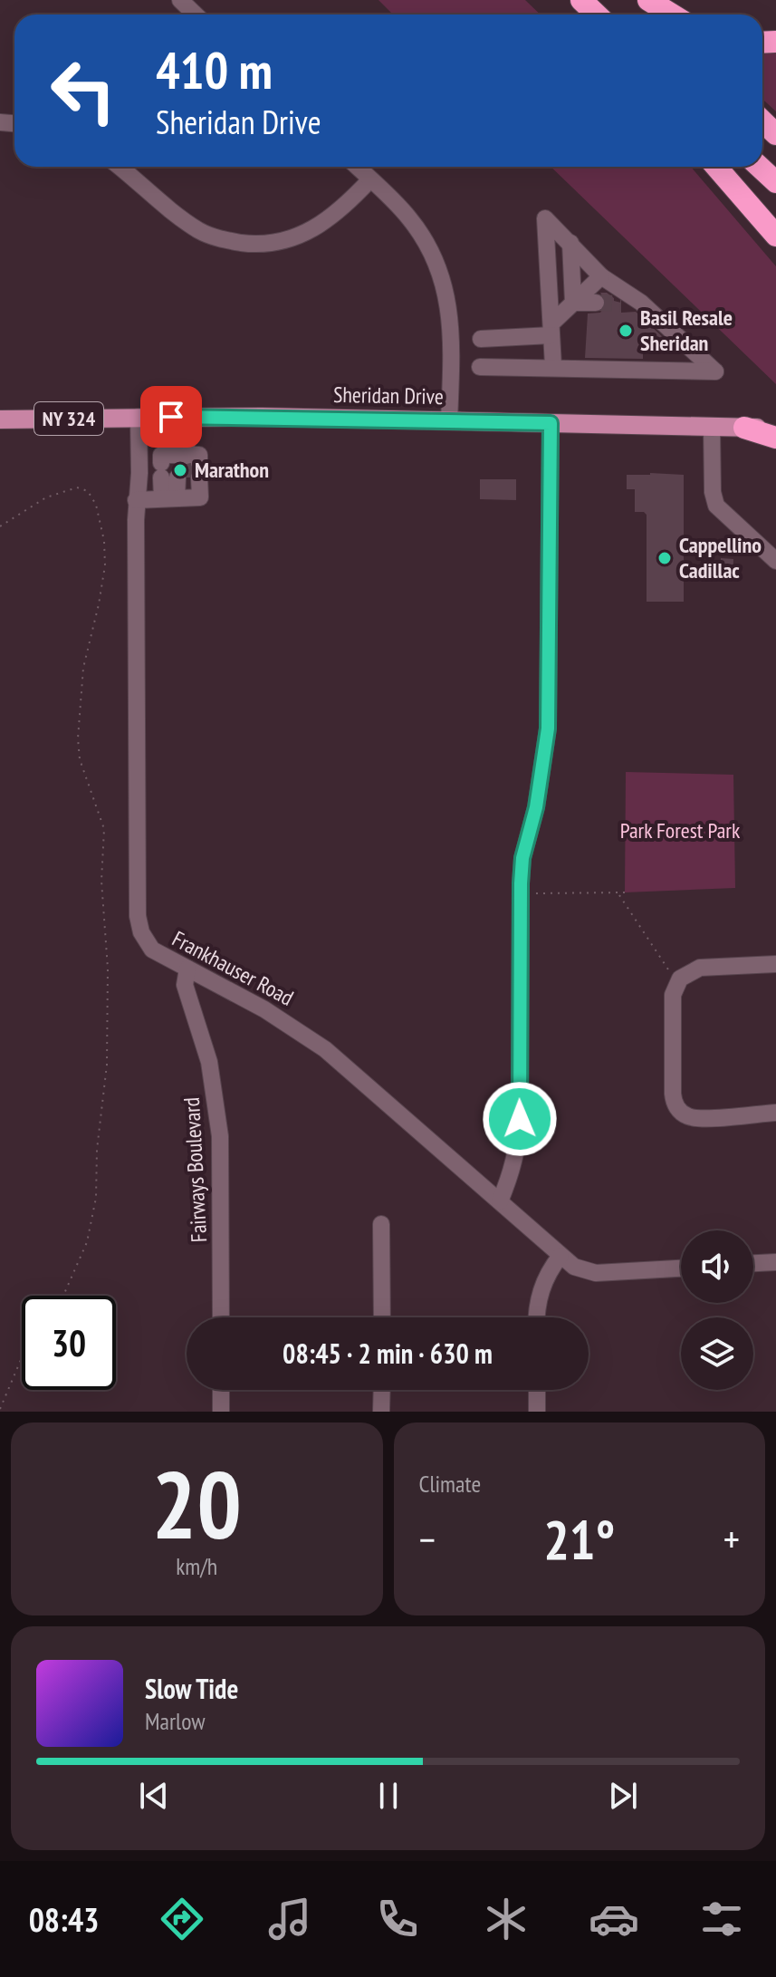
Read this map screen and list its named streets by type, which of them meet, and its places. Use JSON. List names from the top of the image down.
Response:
{
  "streets": {
    "main road": ["Sheridan Drive", "NY 324"],
    "street": ["Frankhauser Road", "Fairways Boulevard"]
  },
  "crossings": [
    ["Sheridan Drive", "Frankhauser Road"],
    ["Frankhauser Road", "Fairways Boulevard"]
  ],
  "parks": ["Park Forest Park"],
  "places": ["Basil Resale Sheridan", "Marathon", "Cappellino Cadillac"],
  "page": {
    "turn": ["410 m", "Sheridan Drive"],
    "limit": "30",
    "trip": "08:45 · 2 min · 630 m",
    "tile": [
      ["20", "km/h"],
      "Climate"
    ],
    "heat": ["−", "21°", "+"],
    "song": ["Slow Tide", "Marlow"],
    "tabs": "08:43"
  }
}
